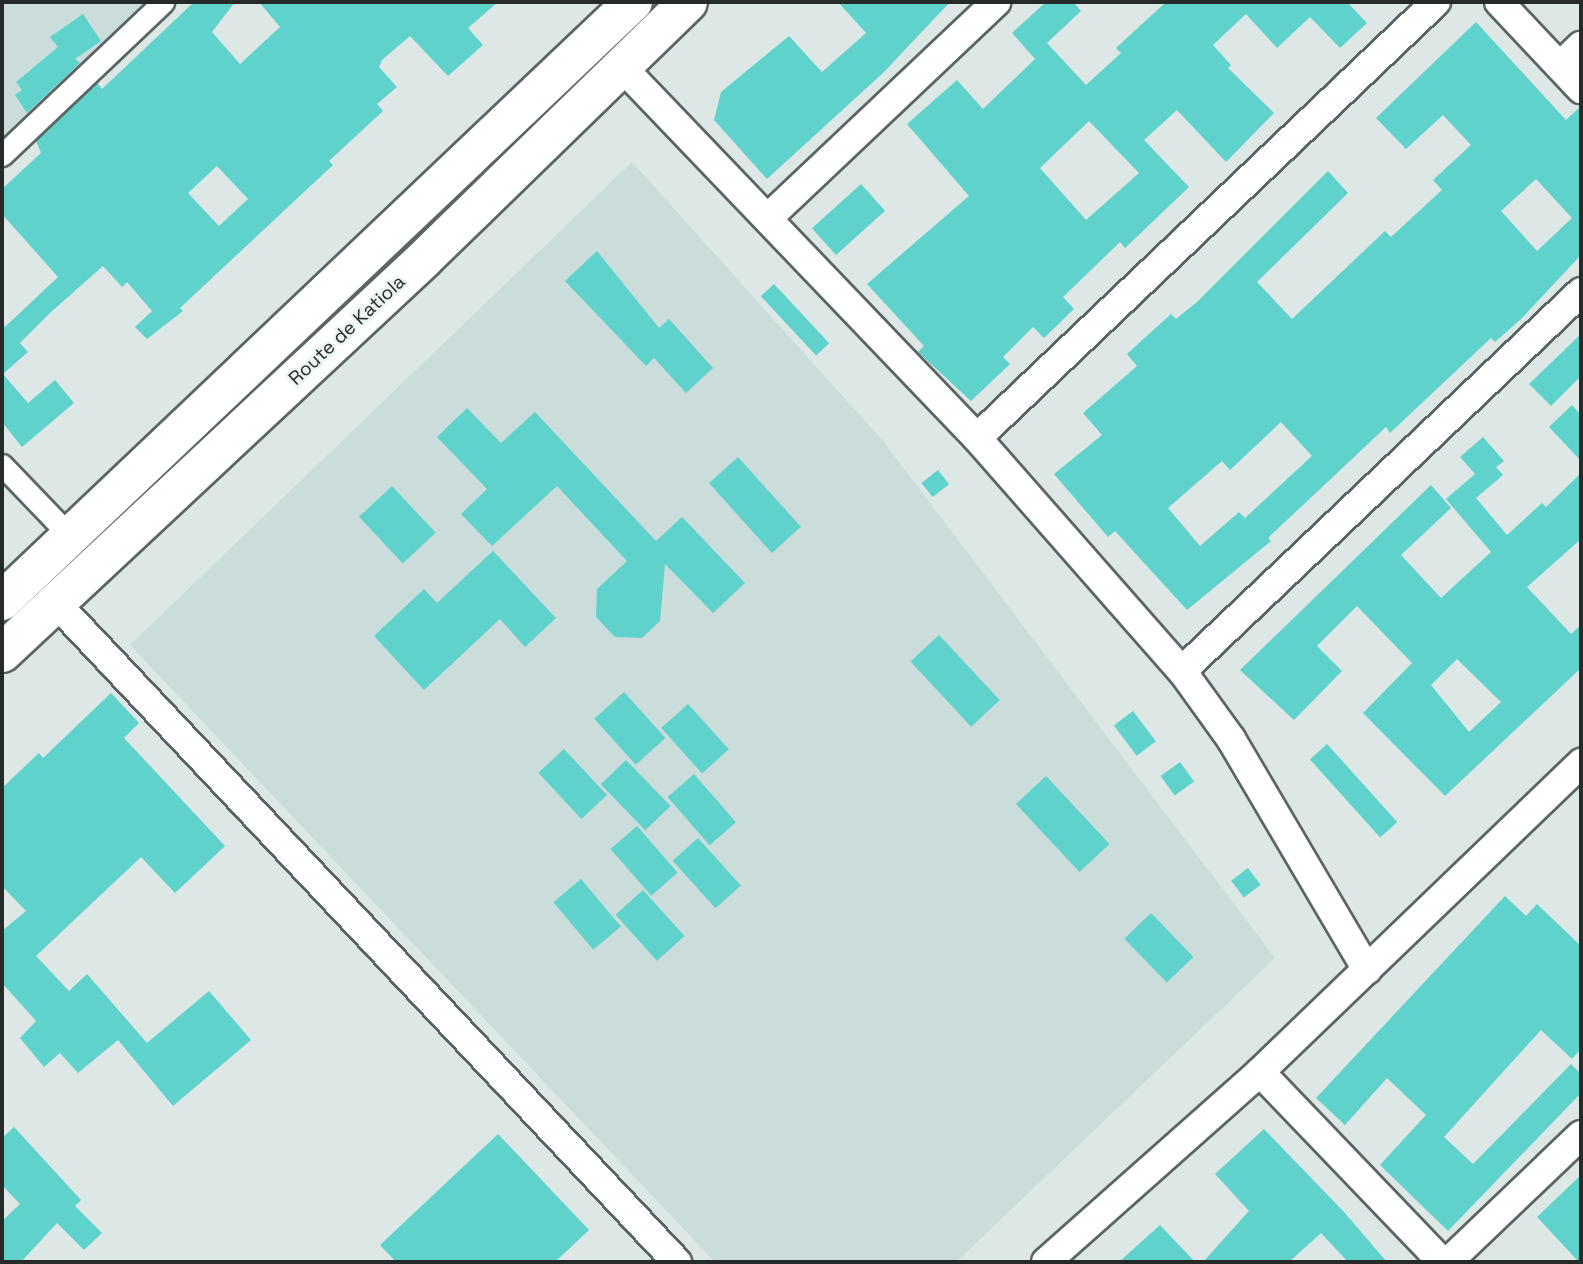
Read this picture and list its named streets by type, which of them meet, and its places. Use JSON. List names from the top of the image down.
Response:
{
  "streets": {
    "highway": ["Route de Katiola"]
  }
}
